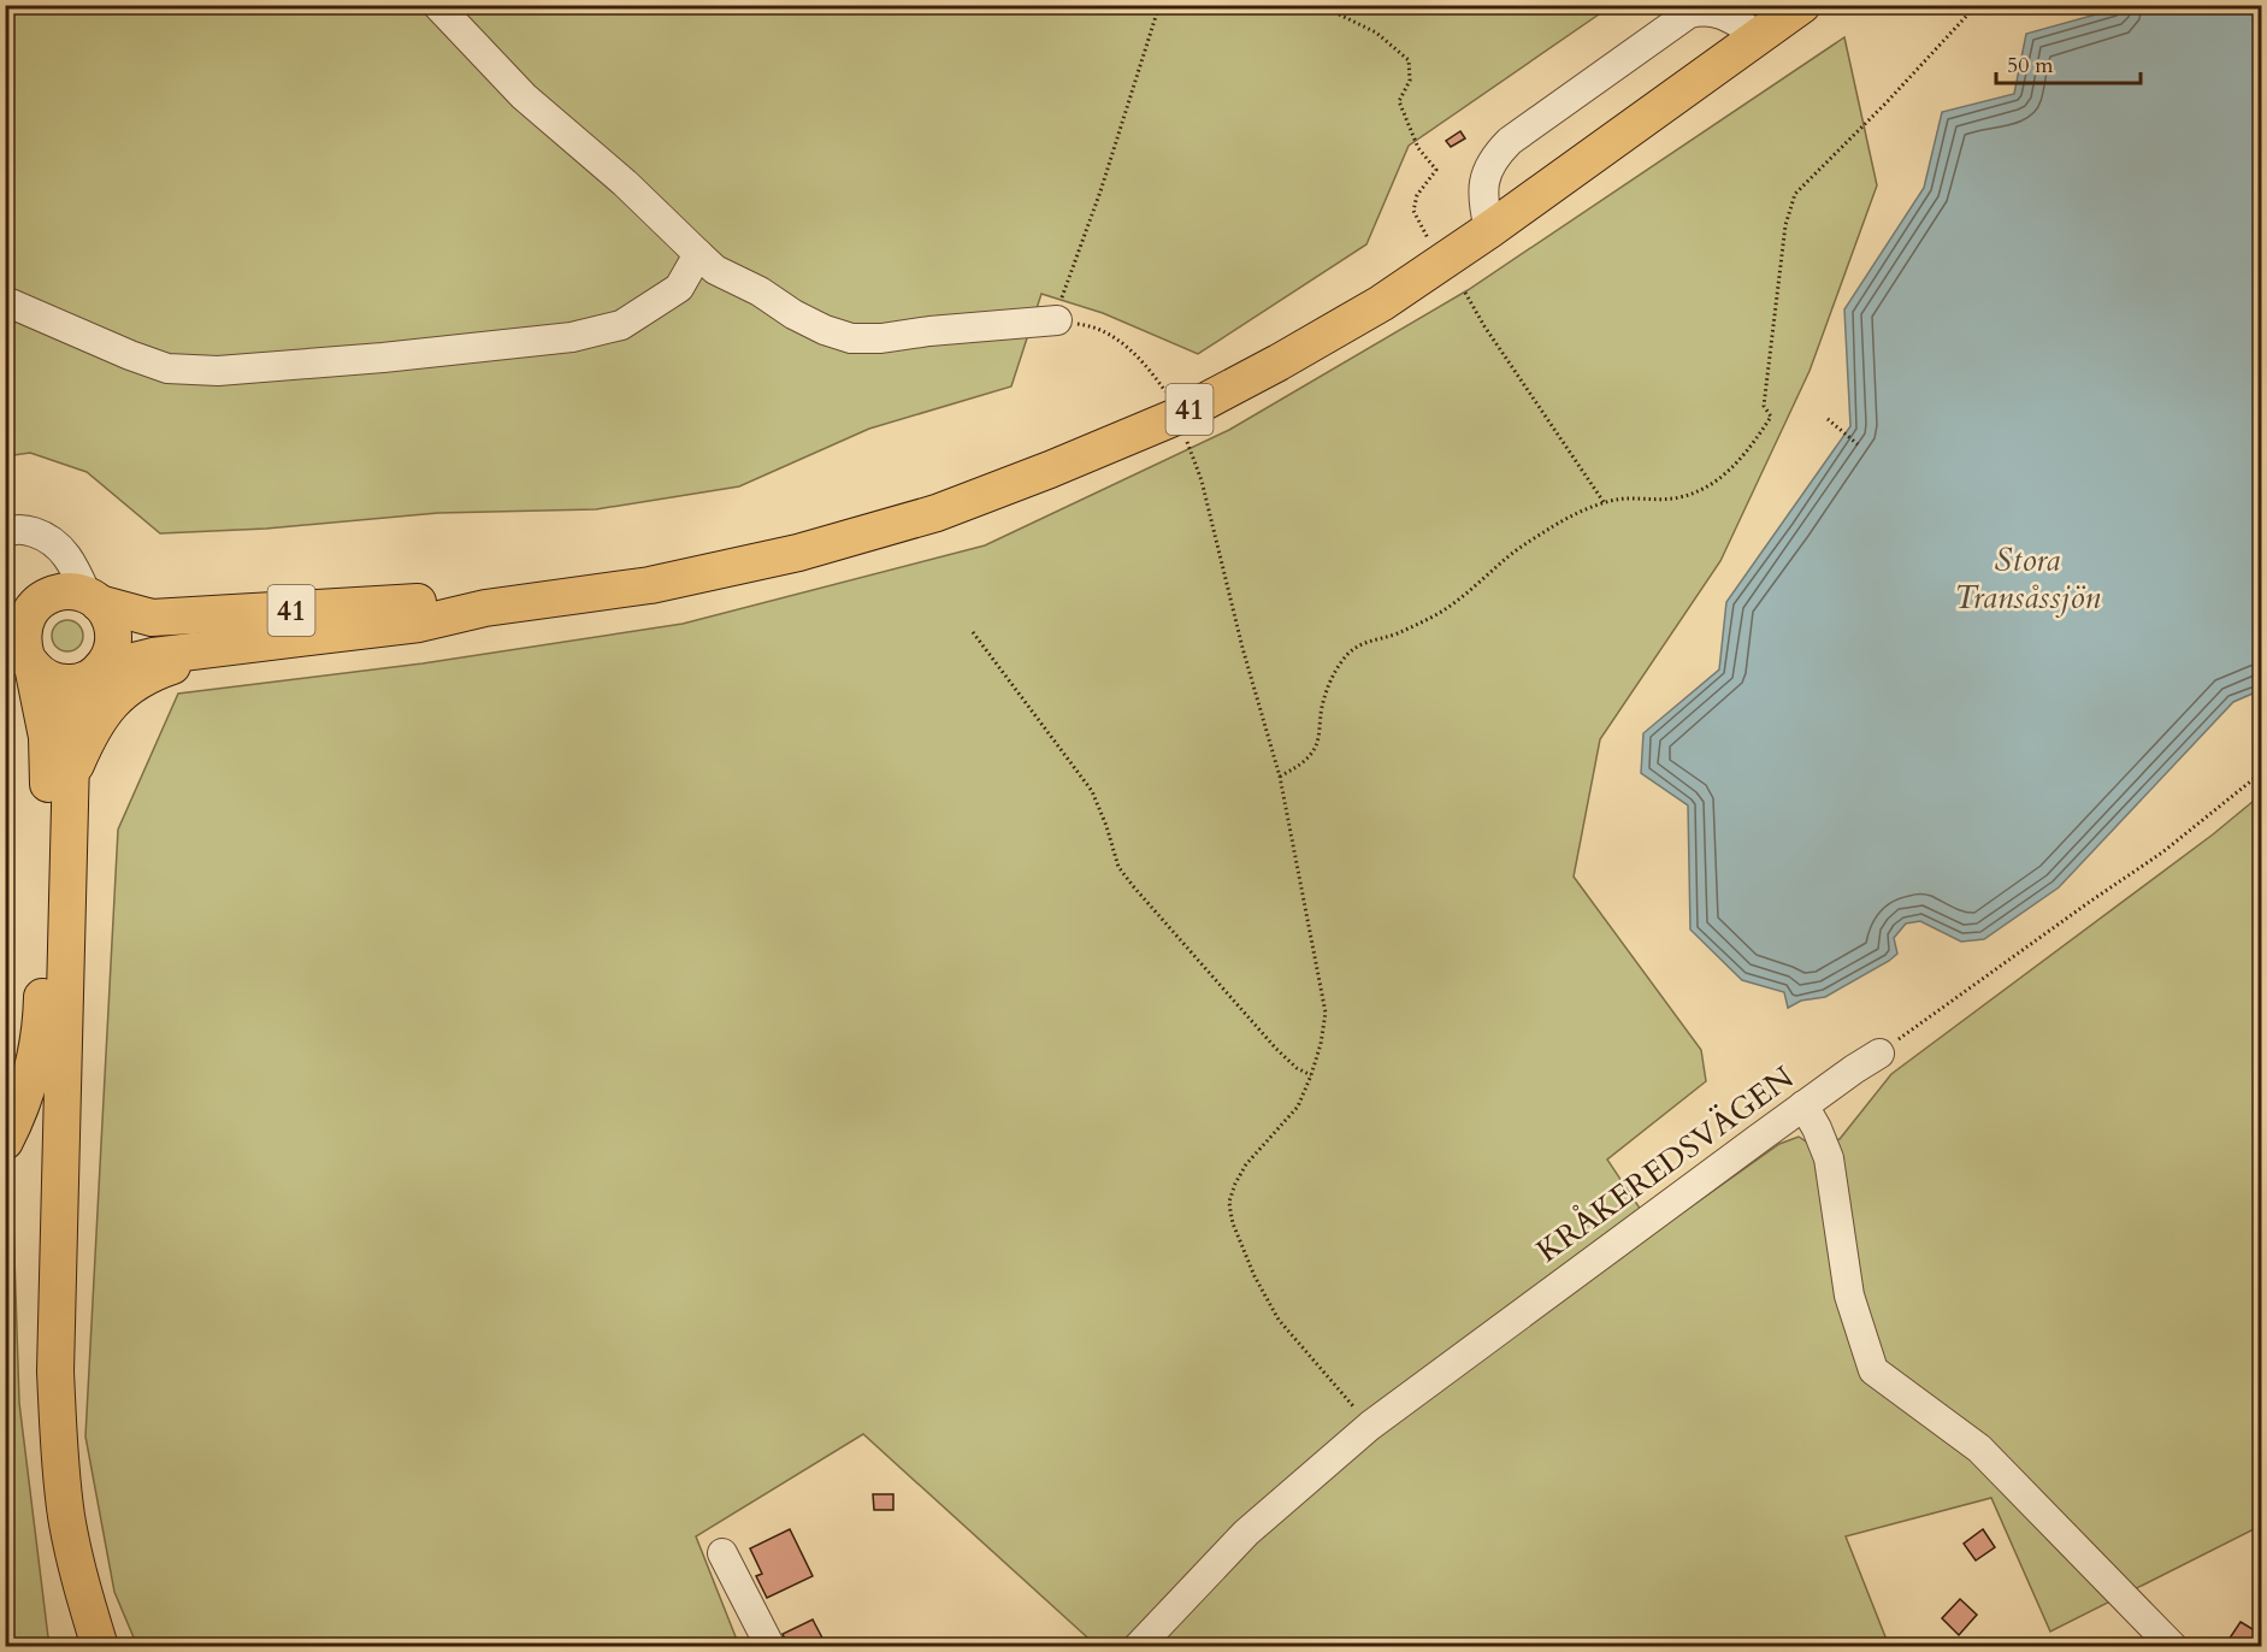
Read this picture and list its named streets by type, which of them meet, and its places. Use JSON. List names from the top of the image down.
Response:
{
  "streets": {
    "main road": ["41"],
    "street": ["KRÅKEREDSVÄGEN"]
  },
  "water": ["Stora Transåssjön"],
  "scale_bar": "50 m"
}
